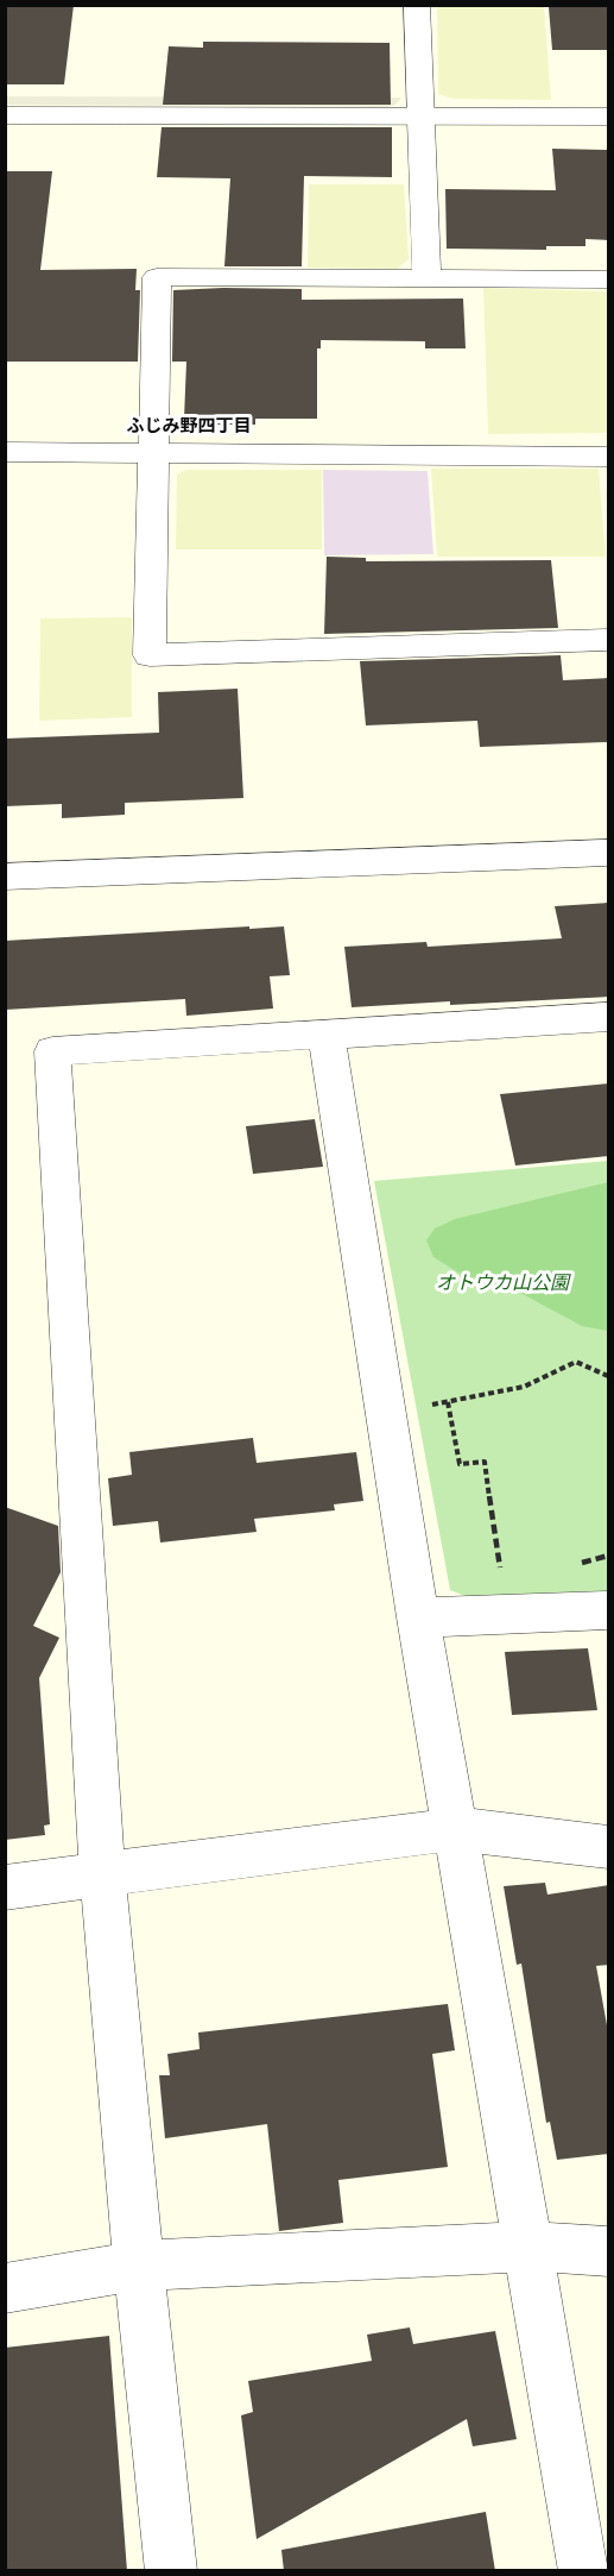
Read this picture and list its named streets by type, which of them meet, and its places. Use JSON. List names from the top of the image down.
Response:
{
  "districts": ["ふじみ野四丁目"],
  "parks": ["オトウカ山公園"]
}
